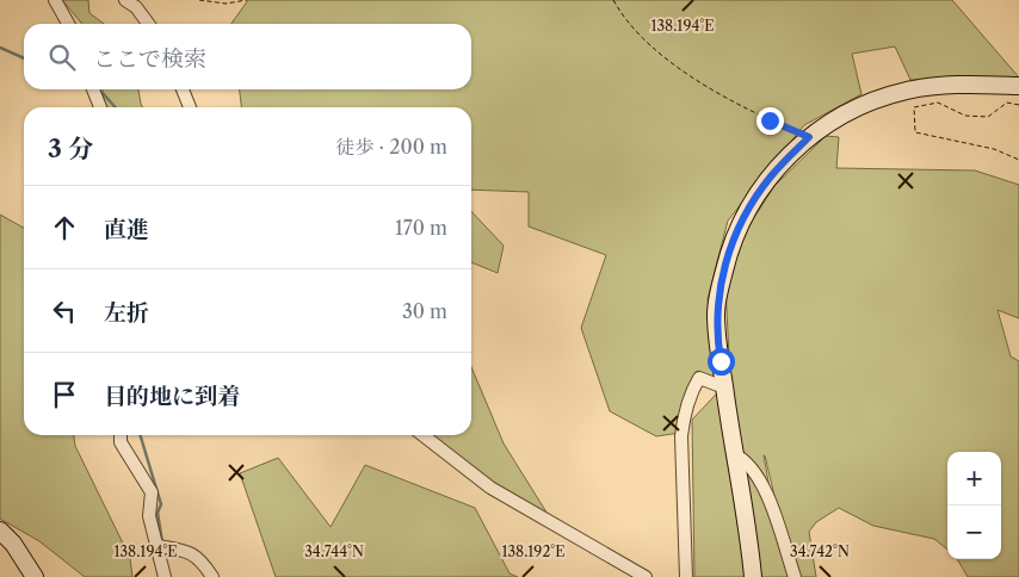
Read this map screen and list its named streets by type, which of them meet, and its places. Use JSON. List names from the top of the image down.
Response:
{
  "page": {
    "search": "ここで検索",
    "heading": ["3 分", "徒歩 · 200 m"],
    "list": [
      ["直進", "170 m"],
      ["左折", "30 m"],
      "目的地に到着"
    ],
    "map_buttons": ["+", "−"]
  },
  "coordinates": [
    "138.194°E",
    "138.192°E",
    "34.744°N",
    "34.742°N"
  ]
}
